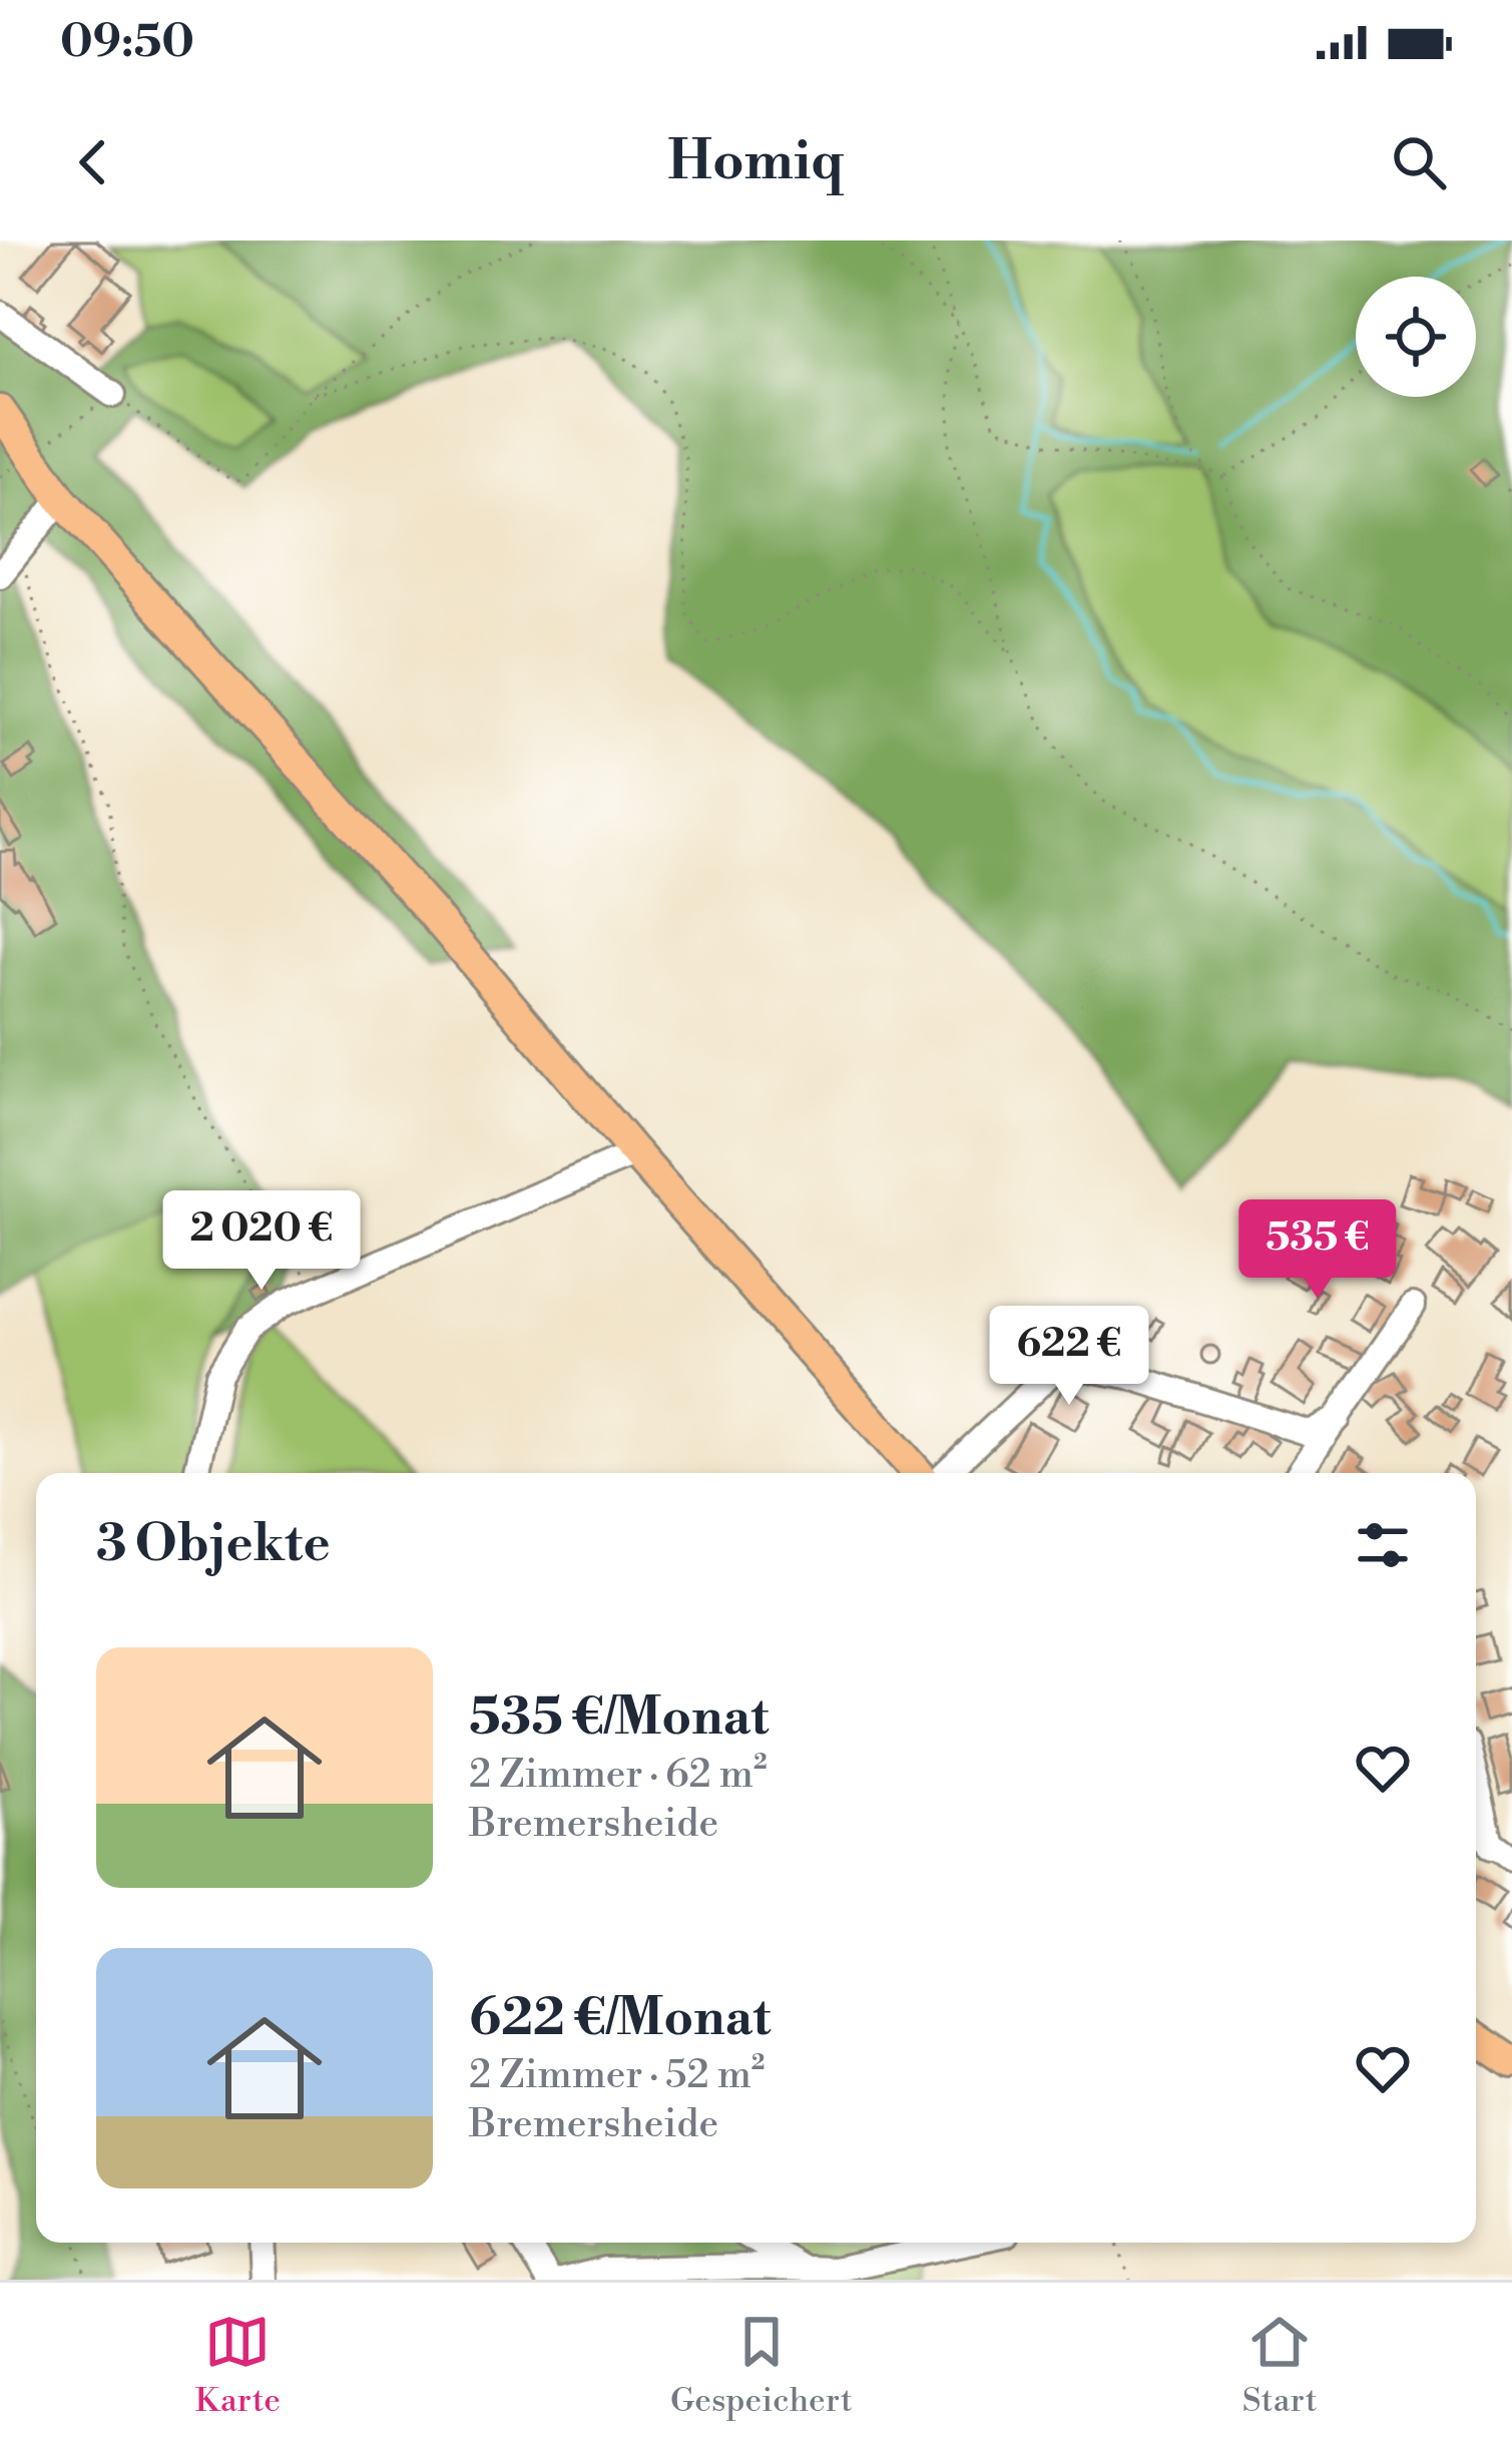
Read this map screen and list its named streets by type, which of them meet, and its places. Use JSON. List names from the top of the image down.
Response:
{
  "page": {
    "status": "09:50",
    "header": "Homiq",
    "price": ["2 020 €", "535 €", "622 €"],
    "heading": "3 Objekte",
    "list": [
      {
        "name": "535 €/Monat",
        "note": "2 Zimmer · 62 m² · Bremersheide"
      },
      {
        "name": "622 €/Monat",
        "note": "2 Zimmer · 52 m² · Bremersheide"
      }
    ],
    "tabs": ["Karte", "Gespeichert", "Start"]
  }
}
